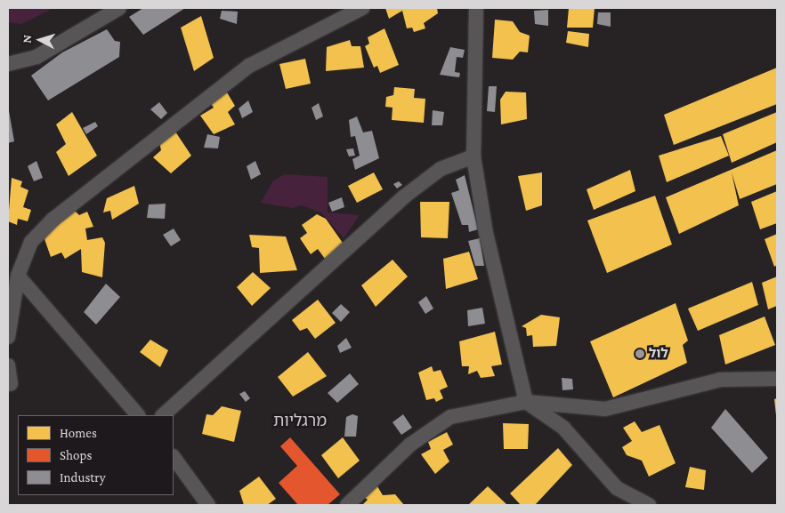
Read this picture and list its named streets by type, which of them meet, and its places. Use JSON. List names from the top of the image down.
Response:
{
  "districts": ["מרגליות"],
  "places": ["לול"],
  "legend": ["Homes", "Shops", "Industry"],
  "north": "left"
}
